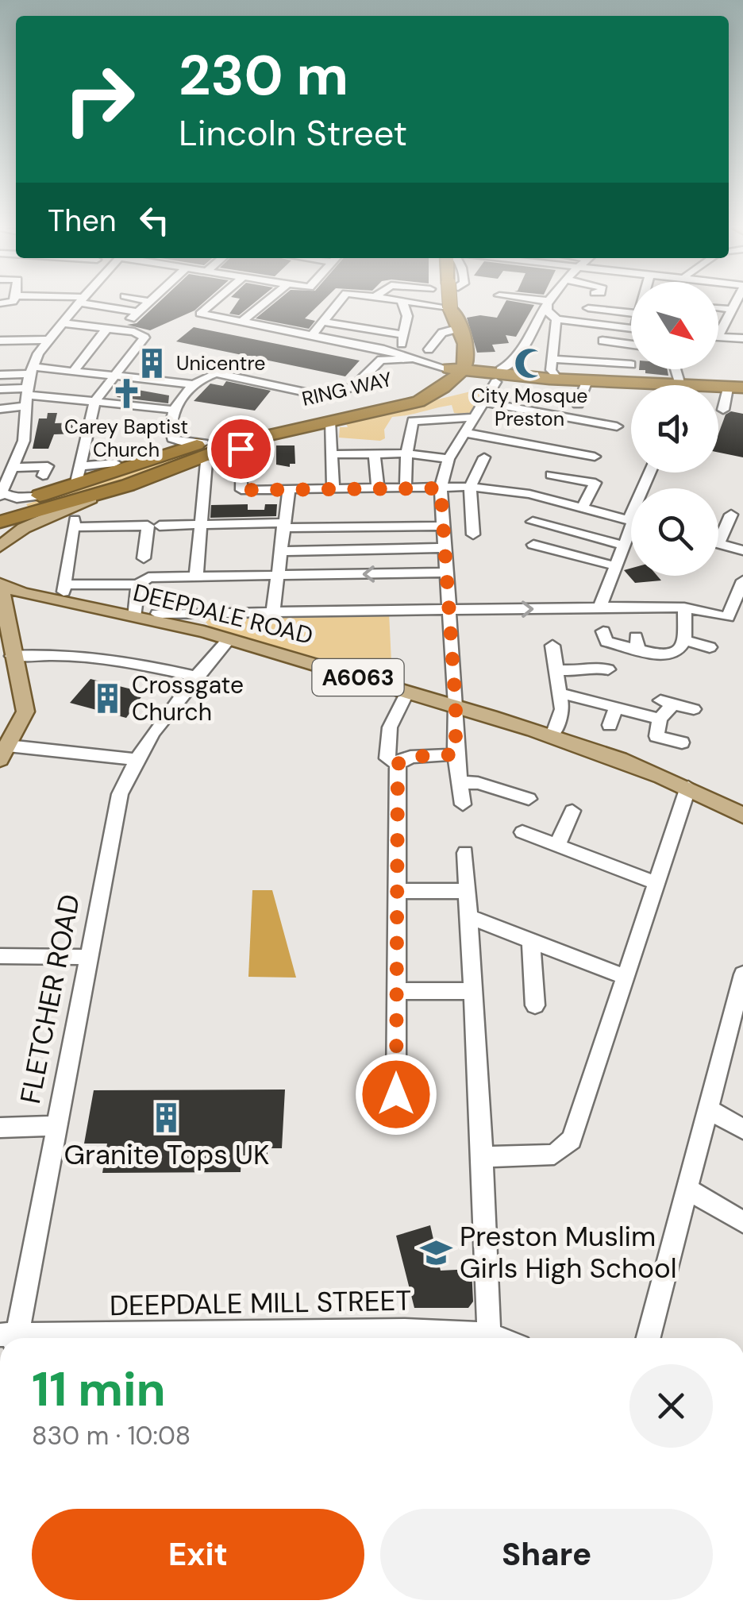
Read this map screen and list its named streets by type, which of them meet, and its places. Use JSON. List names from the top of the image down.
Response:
{
  "streets": {
    "highway": ["RING WAY"],
    "main road": ["DEEPDALE ROAD", "A6063"],
    "street": ["FLETCHER ROAD", "DEEPDALE MILL STREET"]
  },
  "crossings": [
    ["DEEPDALE ROAD", "FLETCHER ROAD"]
  ],
  "places": {
    "building": ["Unicentre", "Crossgate Church", "Granite Tops UK"],
    "mosque": ["City Mosque Preston"],
    "church": ["Carey Baptist Church"],
    "school or university": ["Preston Muslim Girls High School"]
  },
  "north": "bottom right",
  "page": {
    "turn": ["230 m", "Lincoln Street"],
    "then": "Then",
    "heading": ["11 min", "830 m · 10:08"],
    "buttons": ["Exit", "Share"]
  }
}
